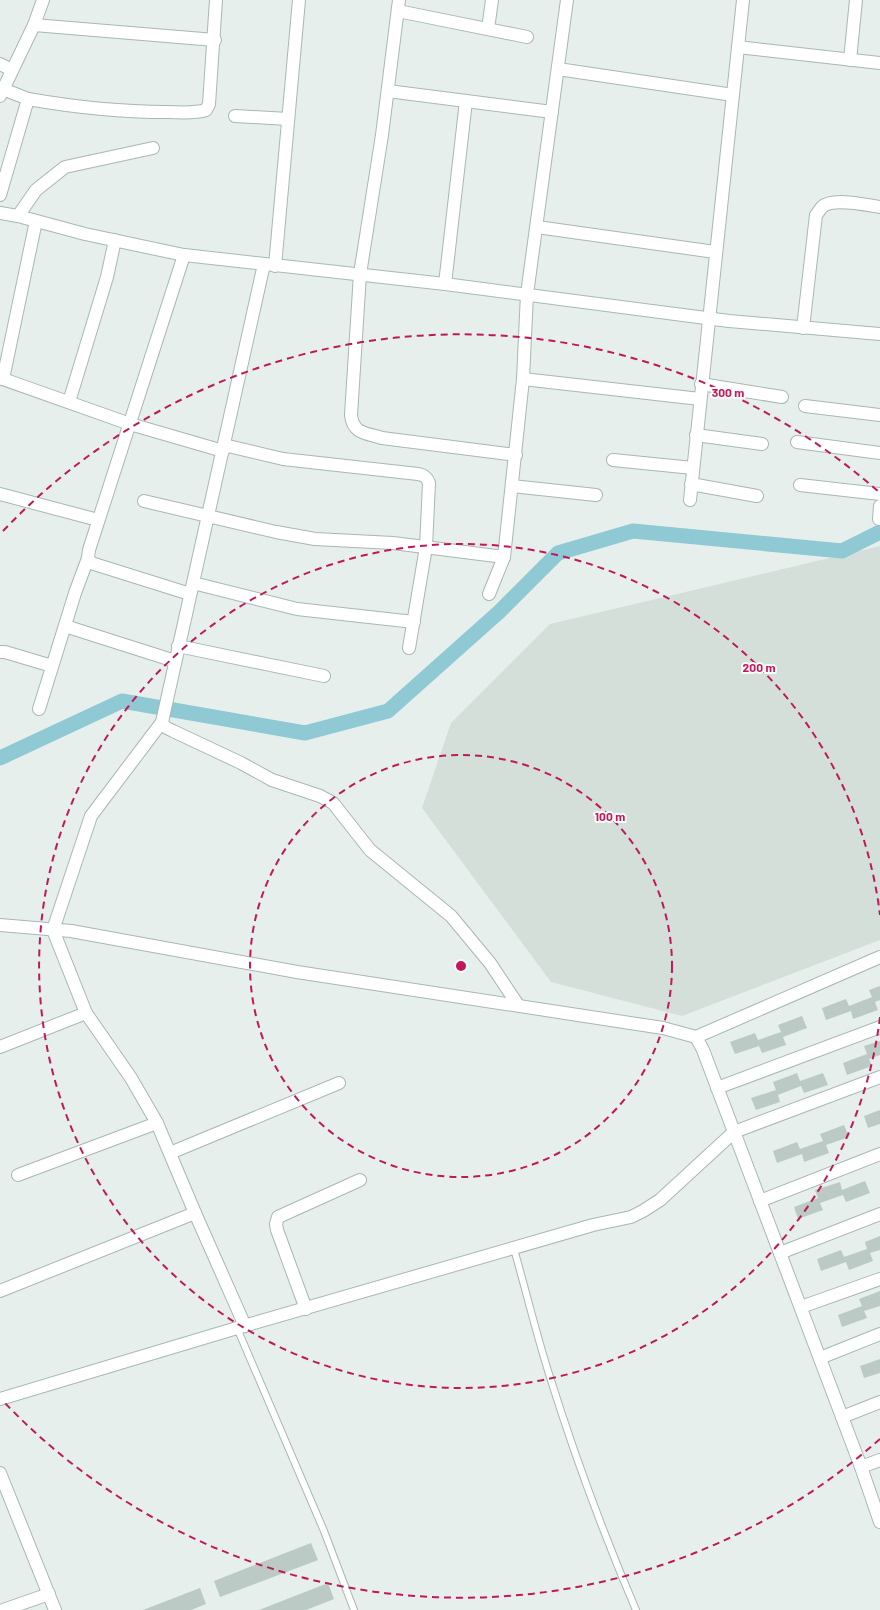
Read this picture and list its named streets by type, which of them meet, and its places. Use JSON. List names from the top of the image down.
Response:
{
  "rings": ["300 m", "200 m", "100 m"]
}
